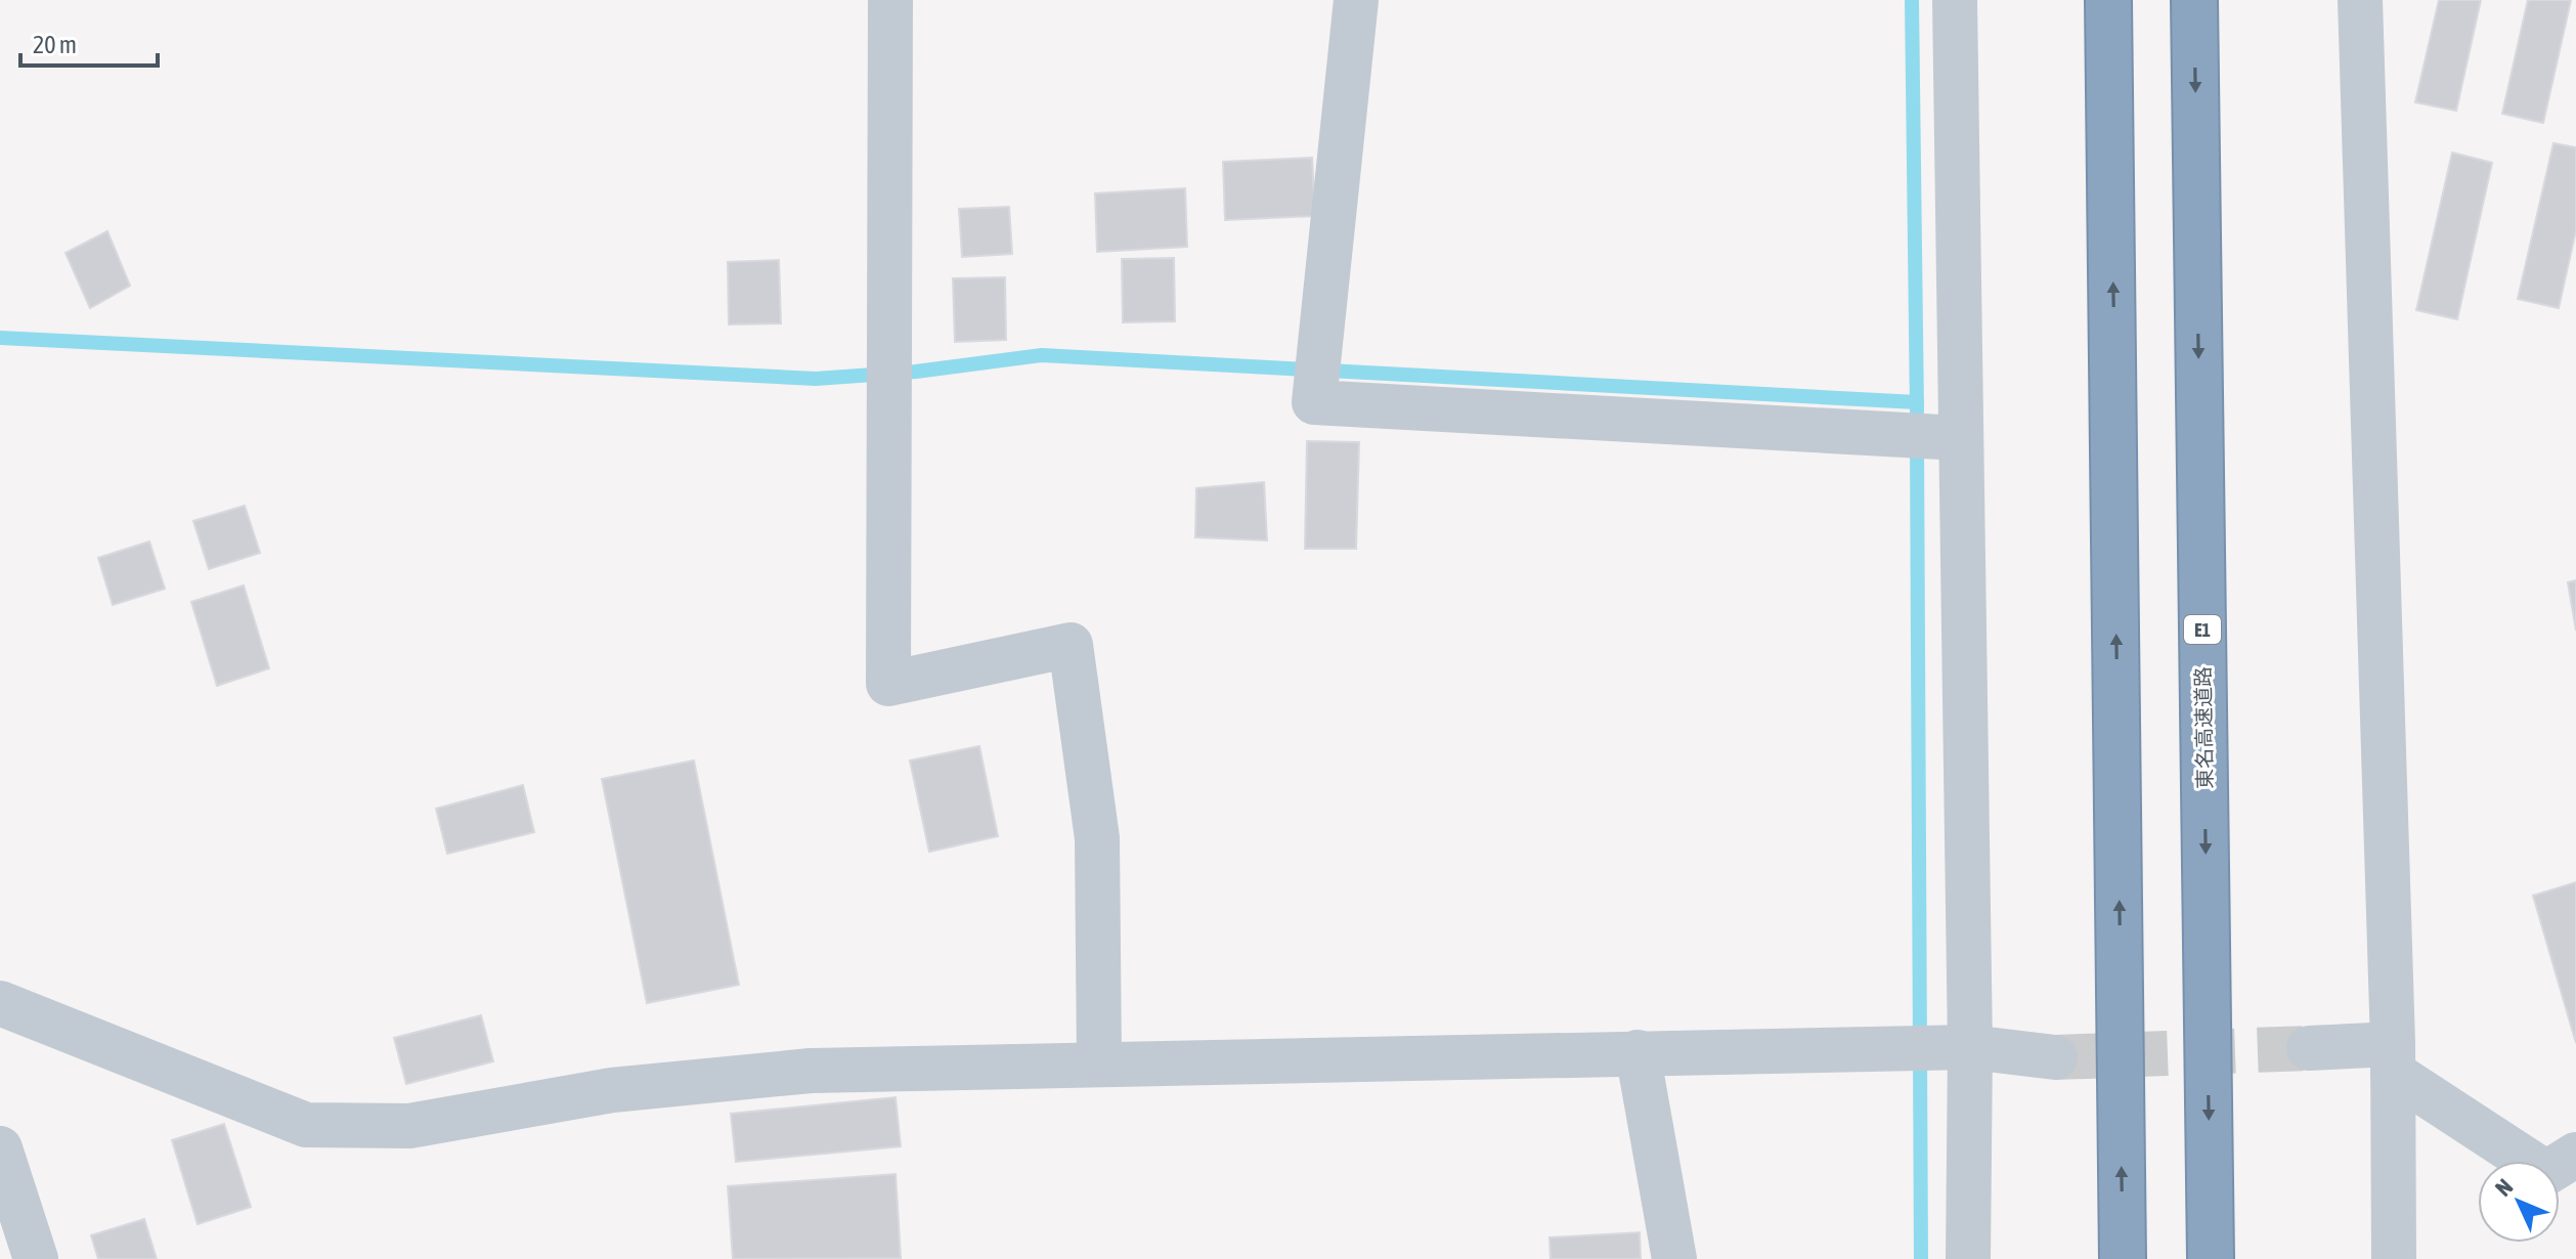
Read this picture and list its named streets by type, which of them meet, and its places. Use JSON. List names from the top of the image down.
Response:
{
  "streets": {
    "highway": ["E1", "東名高速道路"]
  },
  "scale_bar": "20 m",
  "north": "top left"
}
